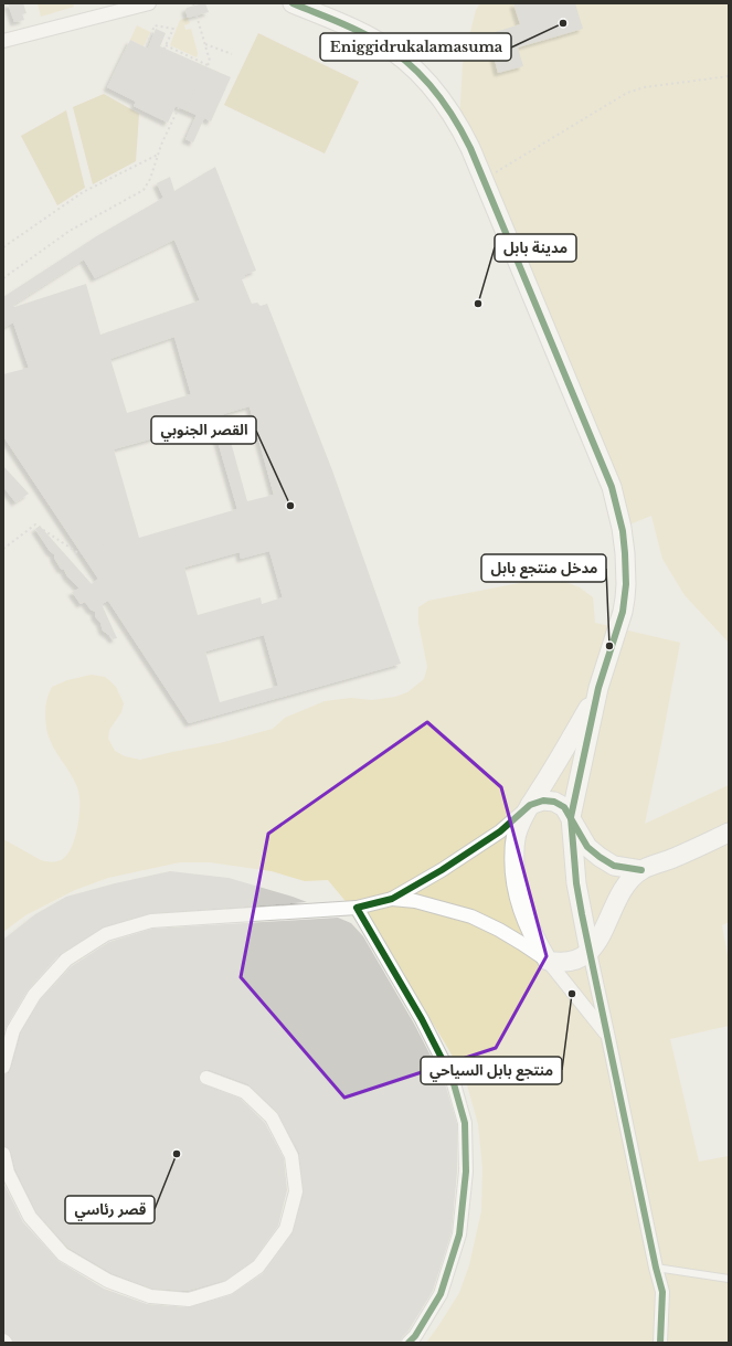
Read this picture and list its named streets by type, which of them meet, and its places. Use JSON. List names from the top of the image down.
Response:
{
  "places": [
    "Eniggidrukalamasuma",
    "مدينة بابل",
    "القصر الجنوبي",
    "مدخل منتجع بابل",
    "منتجع بابل السياحي",
    "قصر رئاسي"
  ]
}
